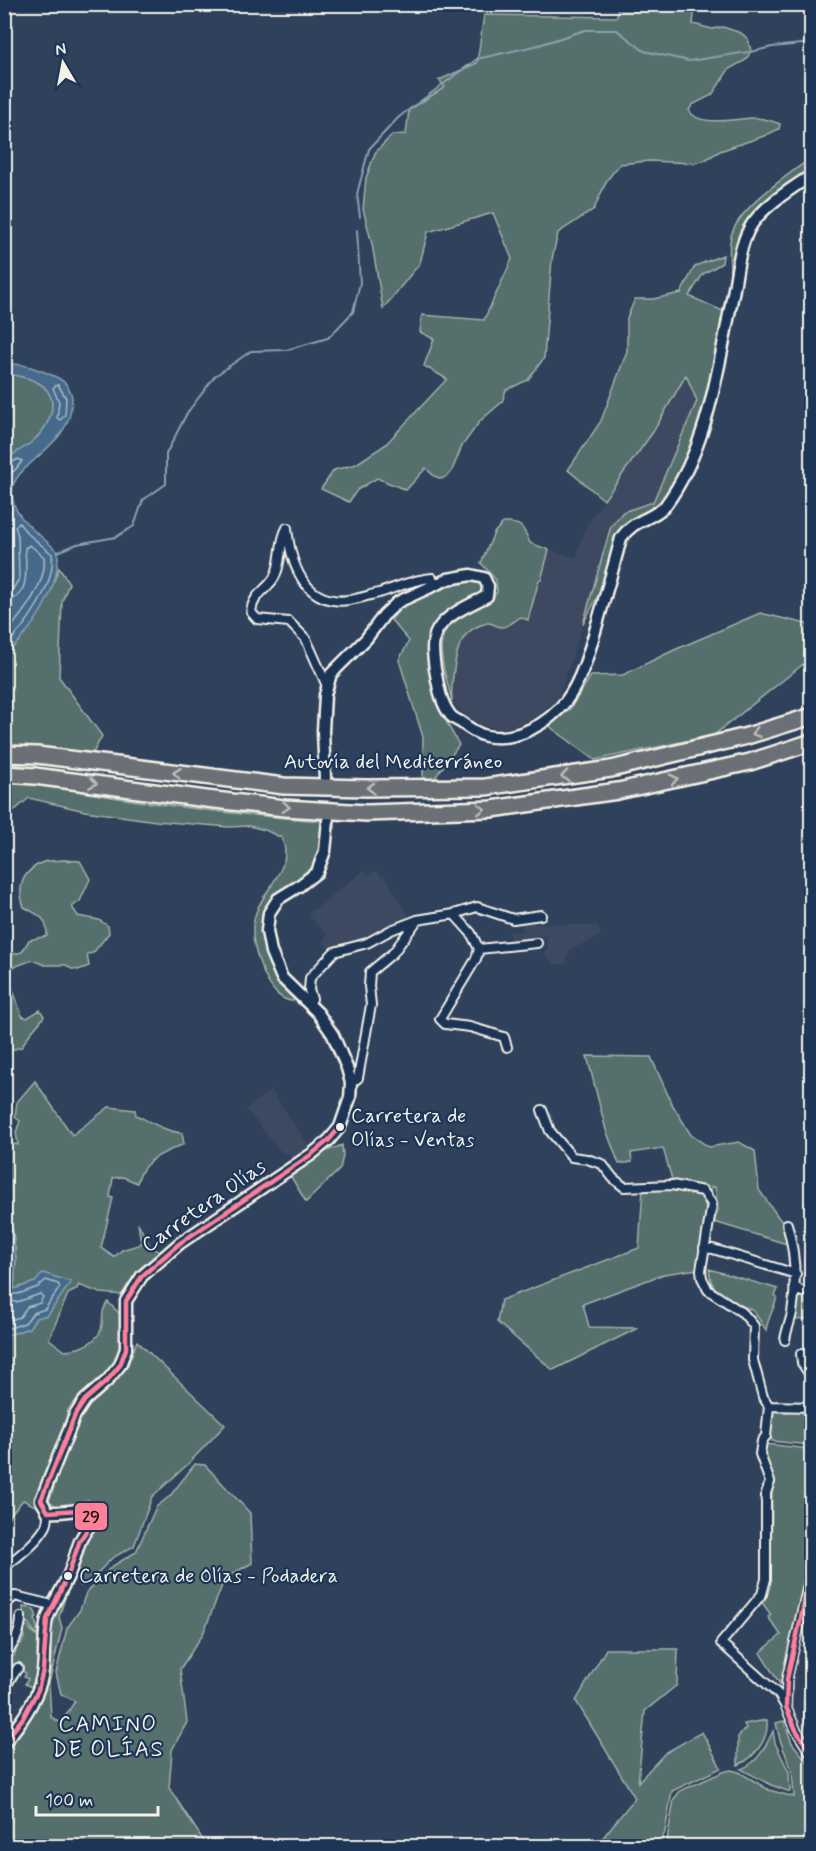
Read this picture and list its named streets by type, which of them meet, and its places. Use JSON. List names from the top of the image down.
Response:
{
  "streets": {
    "highway": ["Autovía del Mediterráneo"],
    "main road": ["Carretera Olías"]
  },
  "districts": ["CAMINO DE OLÍAS"],
  "places": ["Carretera de Olías - Ventas", "Carretera de Olías - Podadera"],
  "lines": ["transit line 29"],
  "scale_bar": "100 m",
  "north": "top"
}
